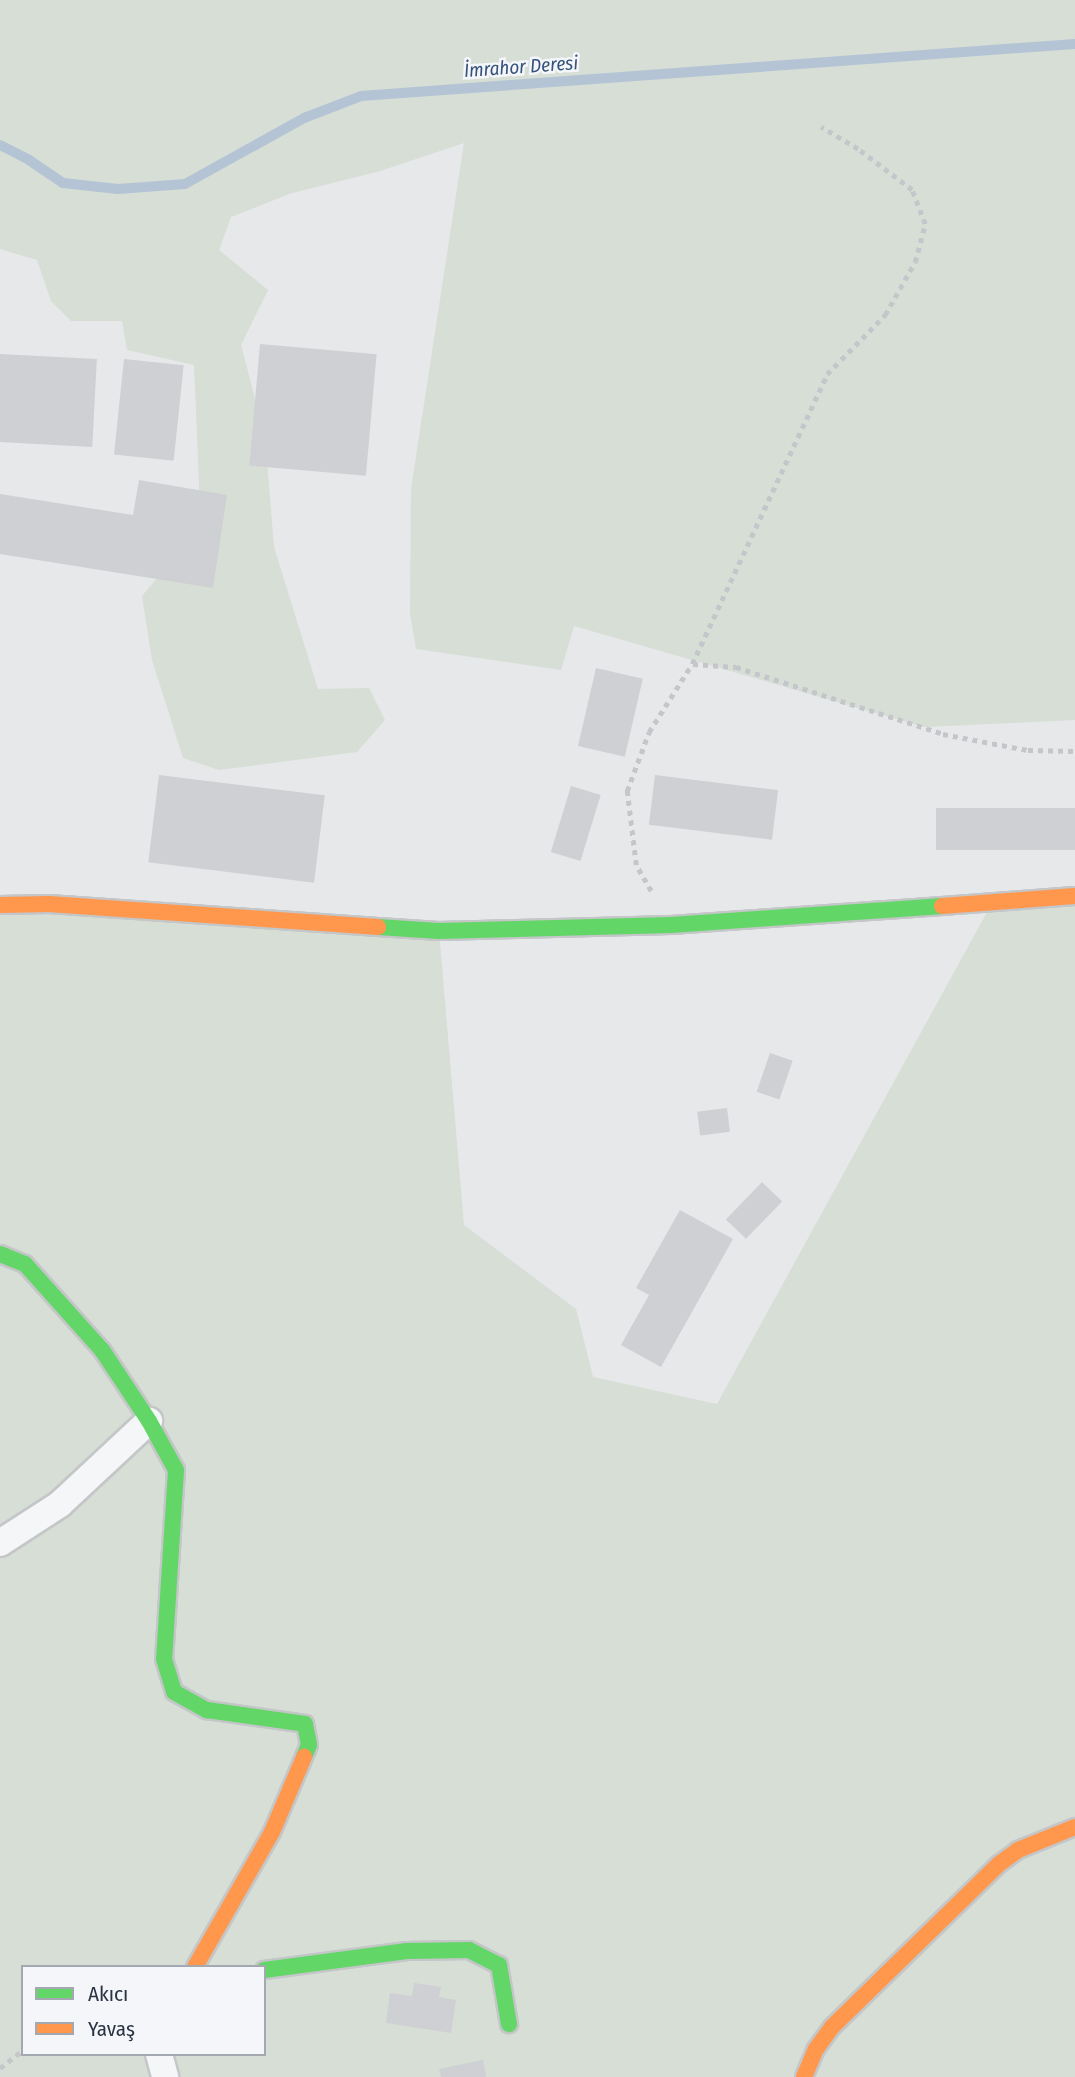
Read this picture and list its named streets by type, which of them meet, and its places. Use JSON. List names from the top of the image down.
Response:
{
  "water": ["İmrahor Deresi"],
  "legend": ["Akıcı", "Yavaş"]
}
